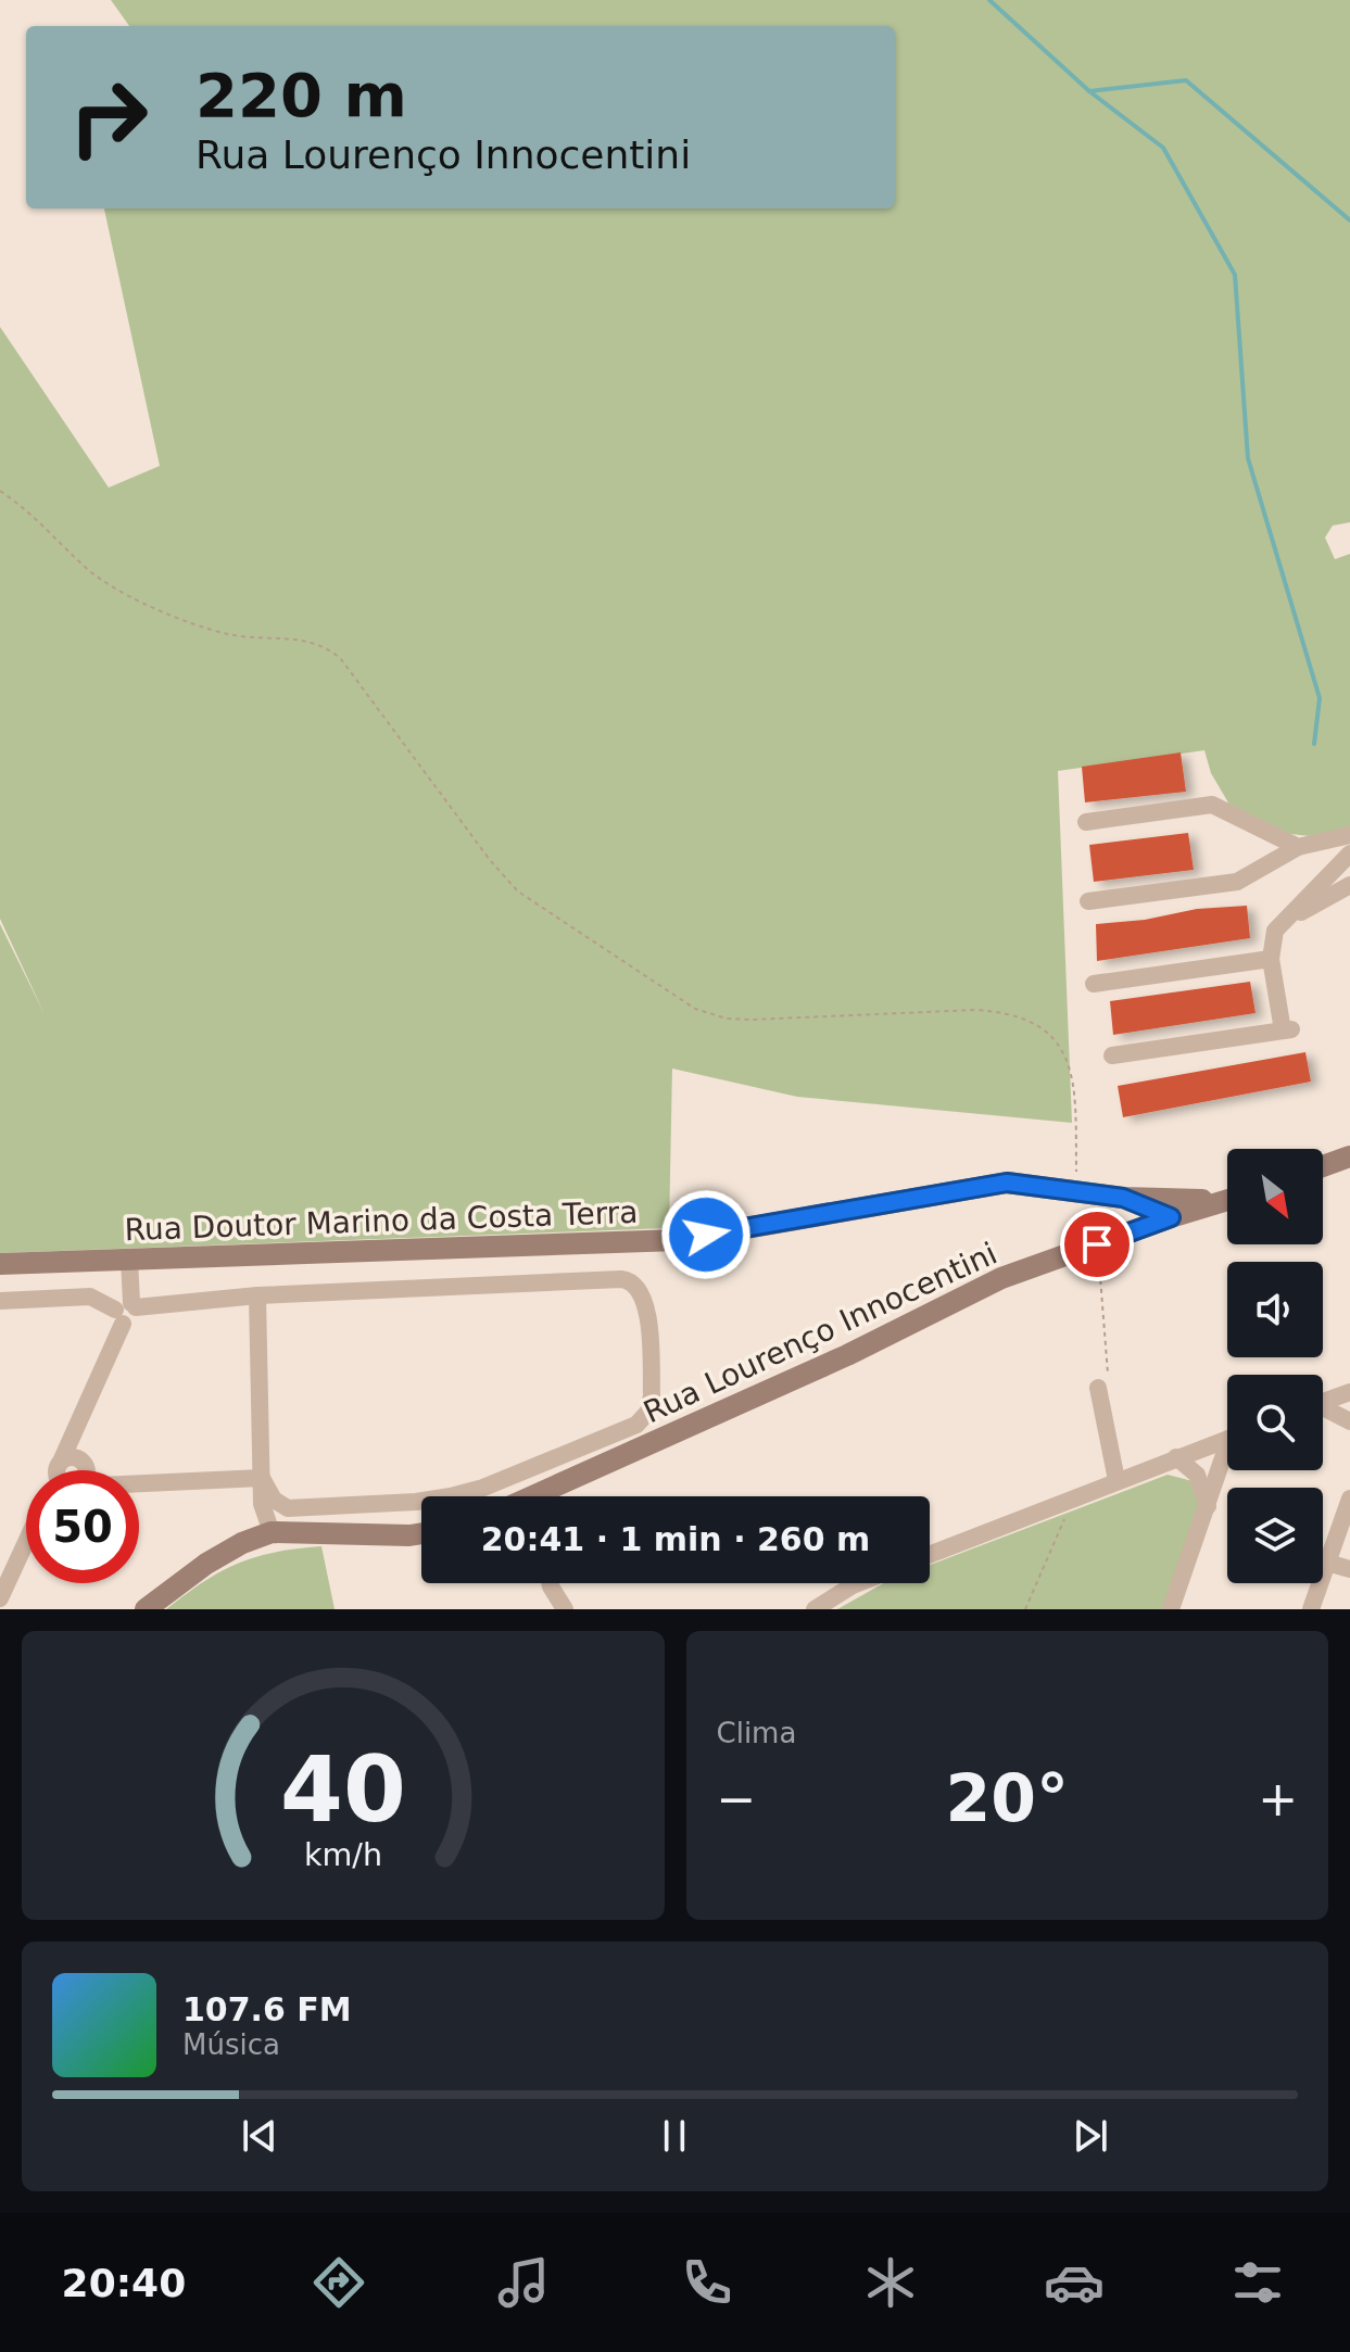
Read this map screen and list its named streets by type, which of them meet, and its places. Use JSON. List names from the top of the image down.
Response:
{
  "streets": {
    "main road": ["Rua Doutor Marino da Costa Terra", "Rua Lourenço Innocentini"]
  },
  "crossings": [
    ["Rua Doutor Marino da Costa Terra", "Rua Lourenço Innocentini"]
  ],
  "north": "bottom right",
  "page": {
    "turn": ["220 m", "Rua Lourenço Innocentini"],
    "limit": "50",
    "trip": "20:41 · 1 min · 260 m",
    "tile": "Clima",
    "heat": ["−", "20°", "+"],
    "song": ["107.6 FM", "Música"],
    "tabs": "20:40",
    "gauge": ["40", "km/h"]
  }
}
